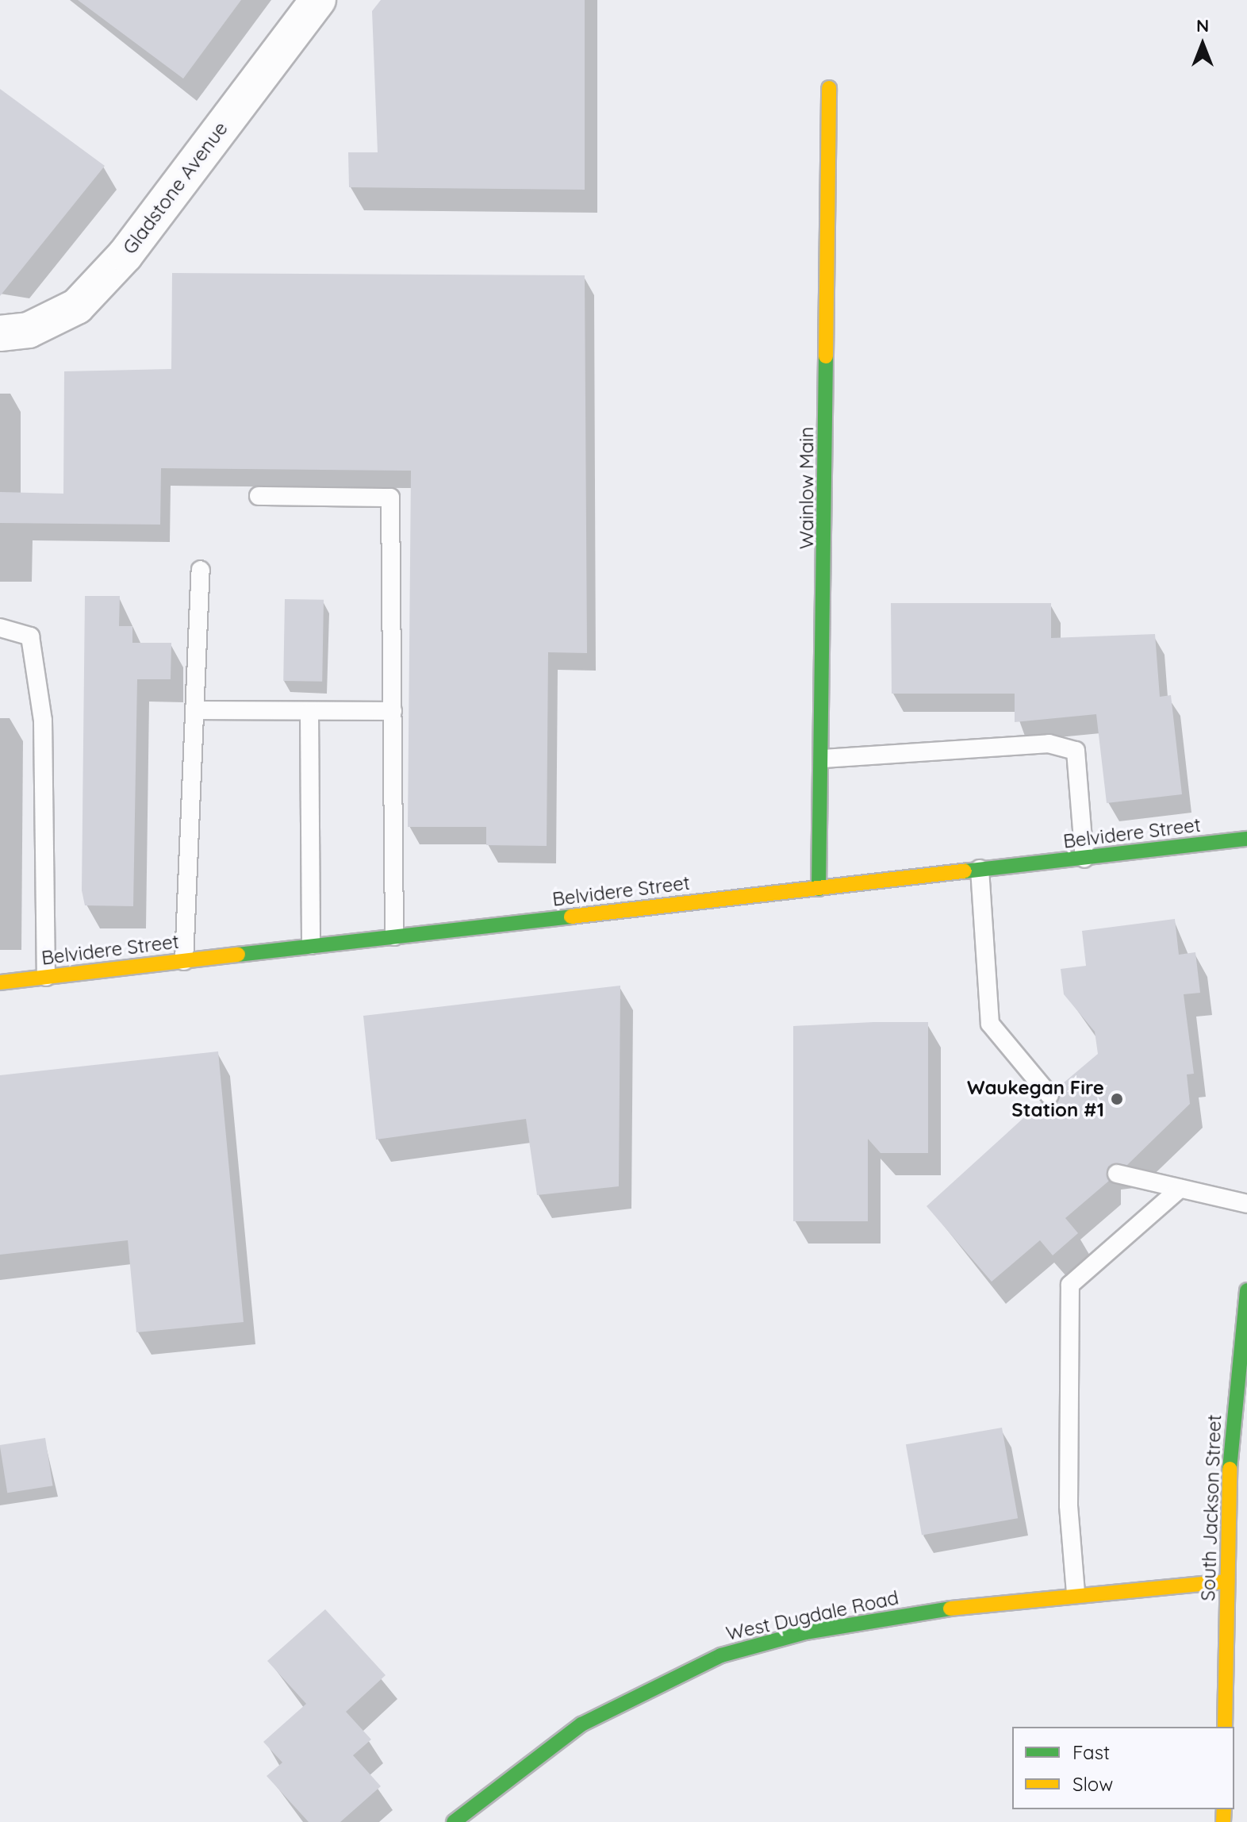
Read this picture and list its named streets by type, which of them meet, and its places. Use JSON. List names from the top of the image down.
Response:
{
  "streets": {
    "street": [
      "Gladstone Avenue",
      "Wainlow Main",
      "Belvidere Street",
      "South Jackson Street",
      "West Dugdale Road"
    ]
  },
  "crossings": [
    ["Wainlow Main", "Belvidere Street"],
    ["South Jackson Street", "West Dugdale Road"]
  ],
  "places": ["Waukegan Fire Station #1"],
  "legend": ["Fast", "Slow"],
  "north": "top"
}
